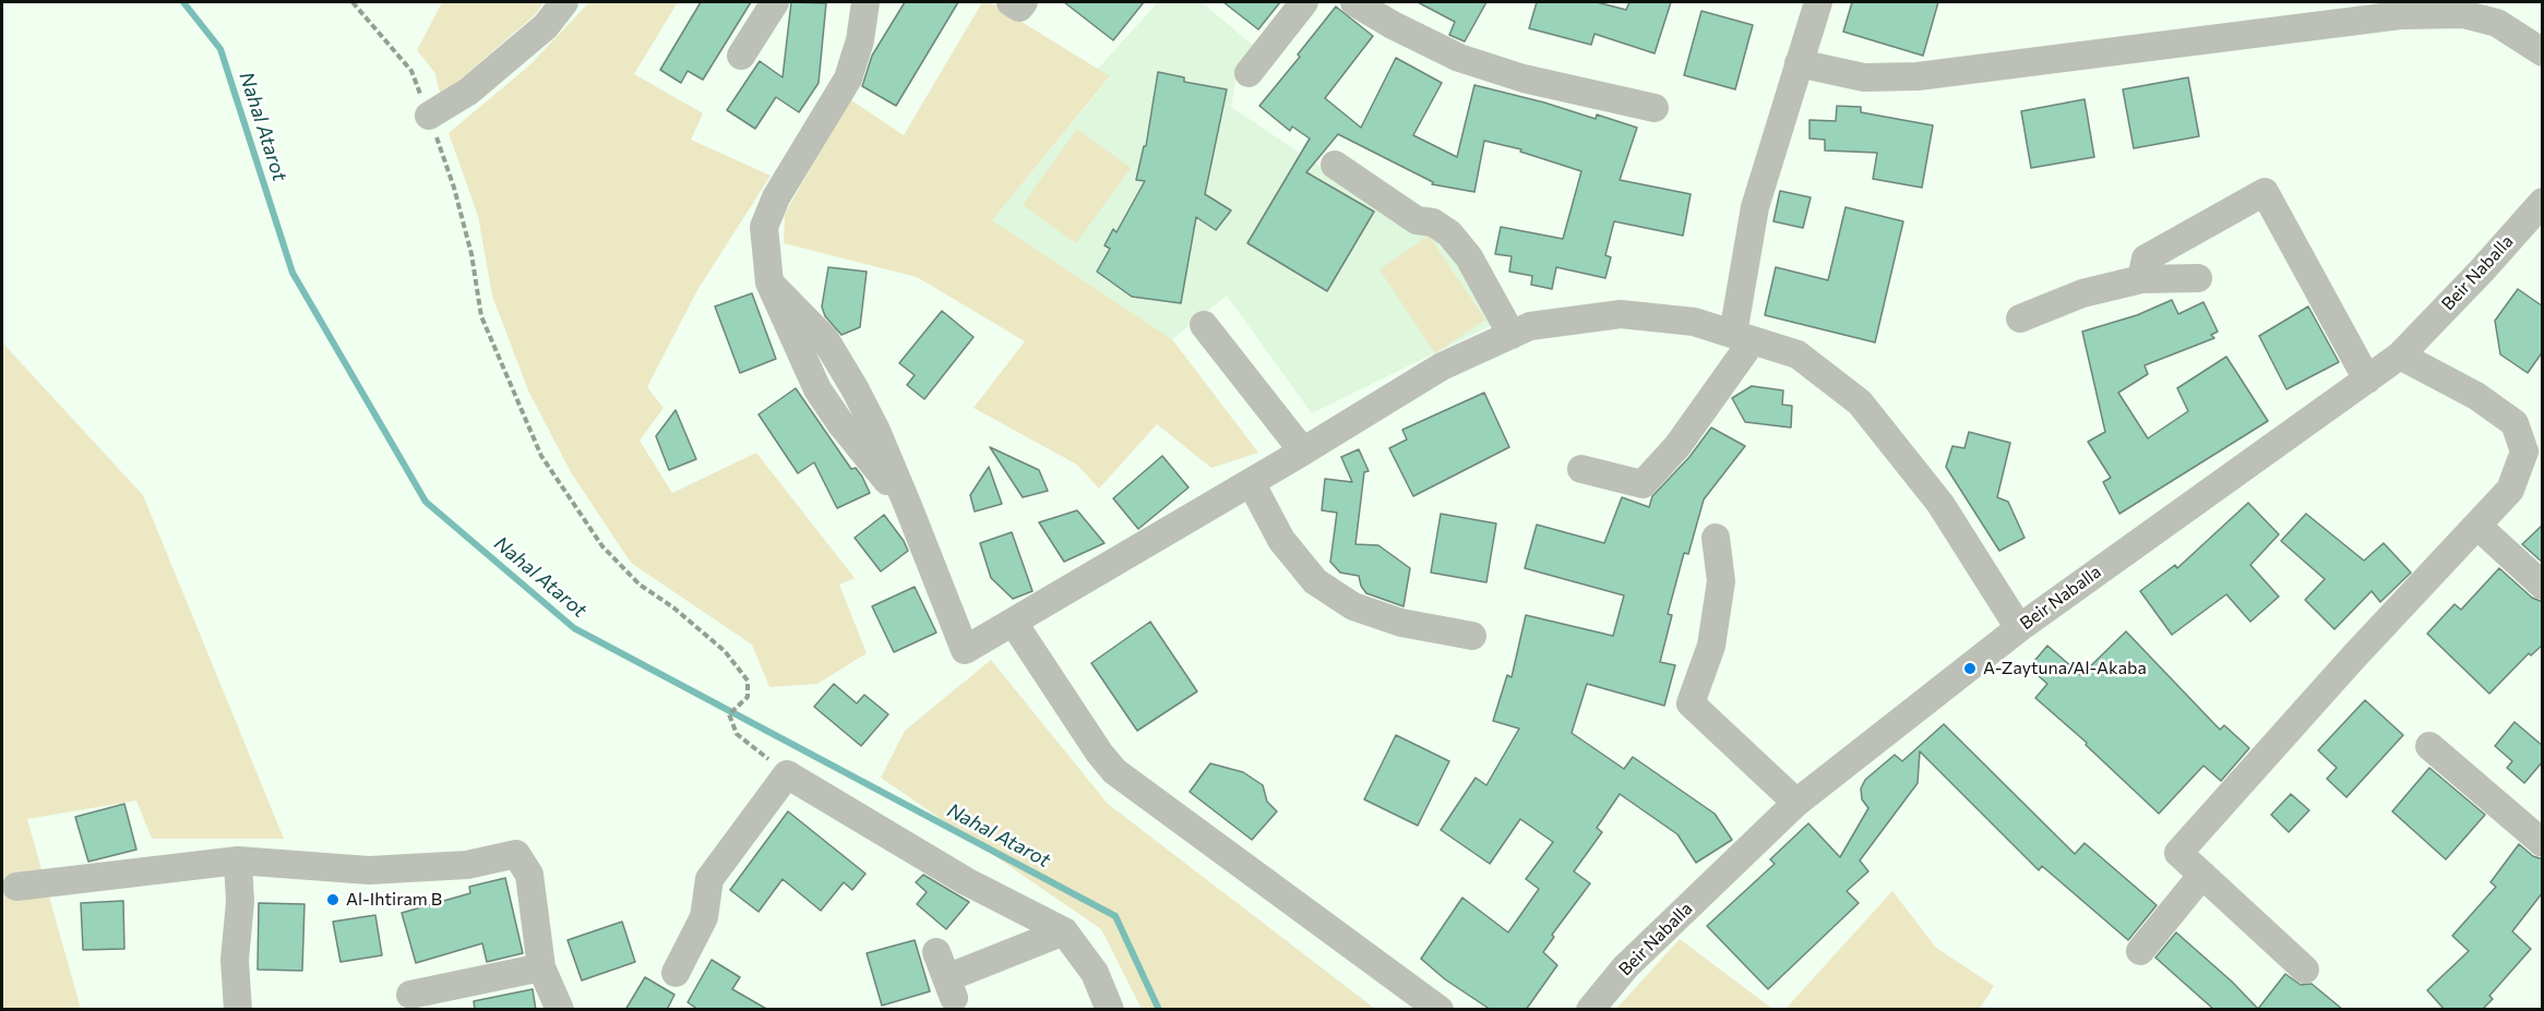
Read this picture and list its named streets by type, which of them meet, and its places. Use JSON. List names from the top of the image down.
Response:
{
  "streets": {
    "street": ["Beir Naballa"]
  },
  "water": ["Nahal Atarot"],
  "places": ["A-Zaytuna/Al-Akaba", "Al-Ihtiram B"]
}
